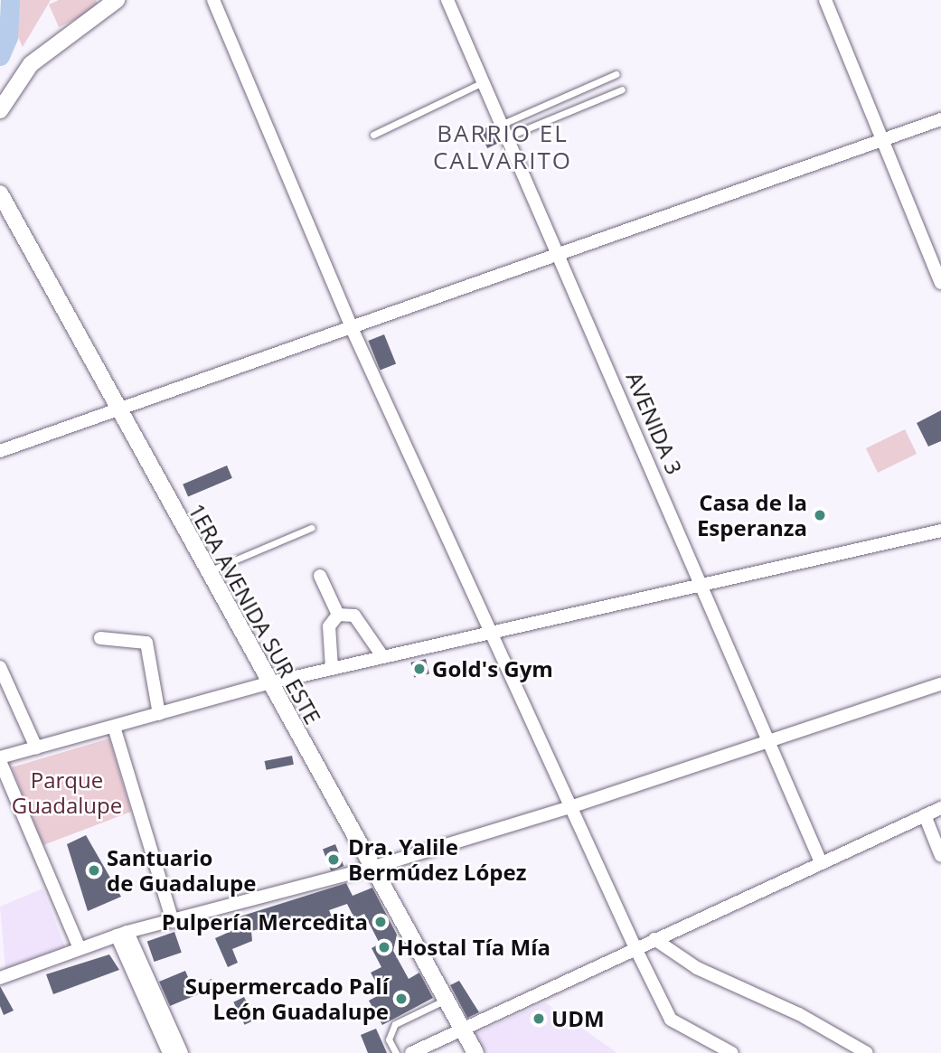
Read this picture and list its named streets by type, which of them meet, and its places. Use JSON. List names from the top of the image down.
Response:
{
  "streets": {
    "street": ["AVENIDA 3", "1ERA AVENIDA SUR ESTE"]
  },
  "districts": ["BARRIO EL CALVARITO"],
  "parks": ["Parque Guadalupe"],
  "places": [
    "Casa de la Esperanza",
    "Gold's Gym",
    "Dra. Yalile Bermúdez López",
    "Santuario de Guadalupe",
    "Pulpería Mercedita",
    "Hostal Tía Mía",
    "Supermercado Palí León Guadalupe",
    "UDM"
  ]
}
